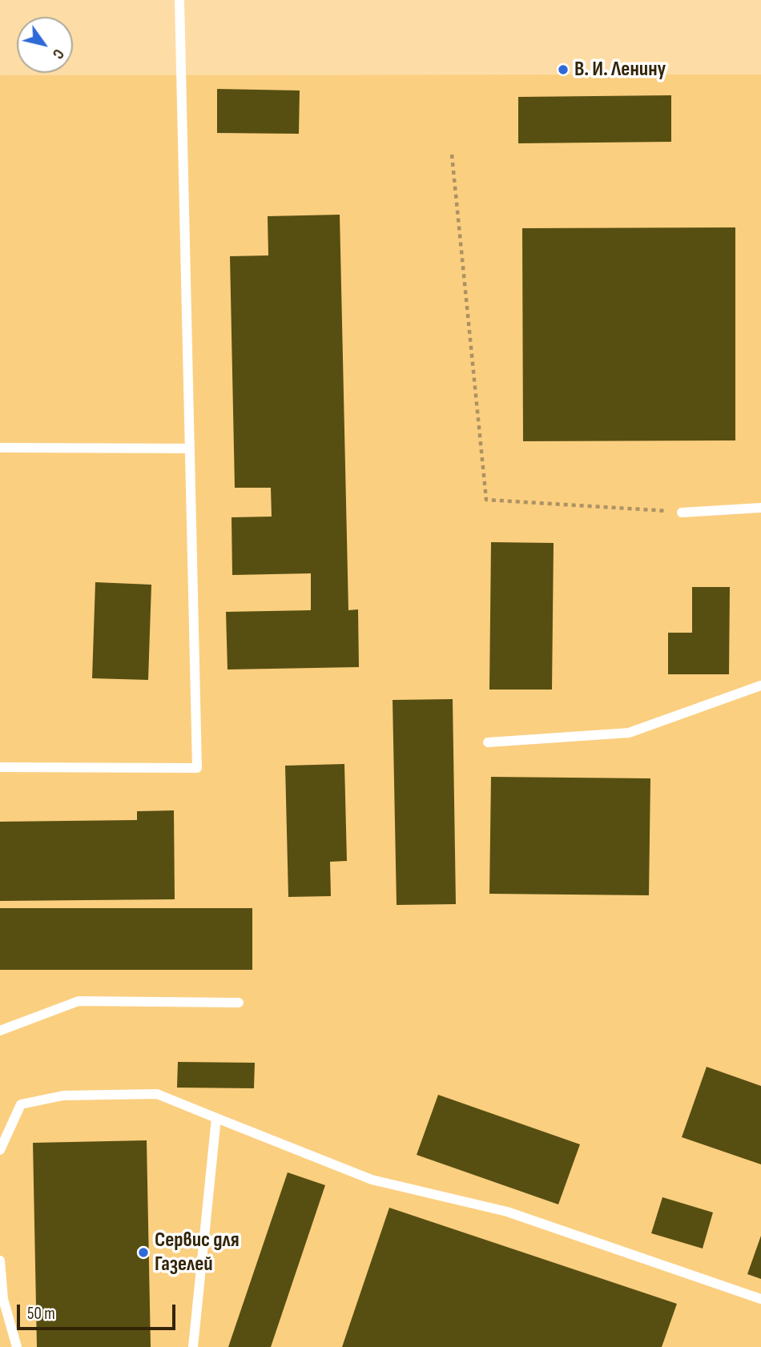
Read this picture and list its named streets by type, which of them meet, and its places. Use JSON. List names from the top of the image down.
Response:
{
  "places": ["В. И. Ленину", "Сервис для Газелей"],
  "scale_bar": "50 m",
  "north": "bottom right"
}
